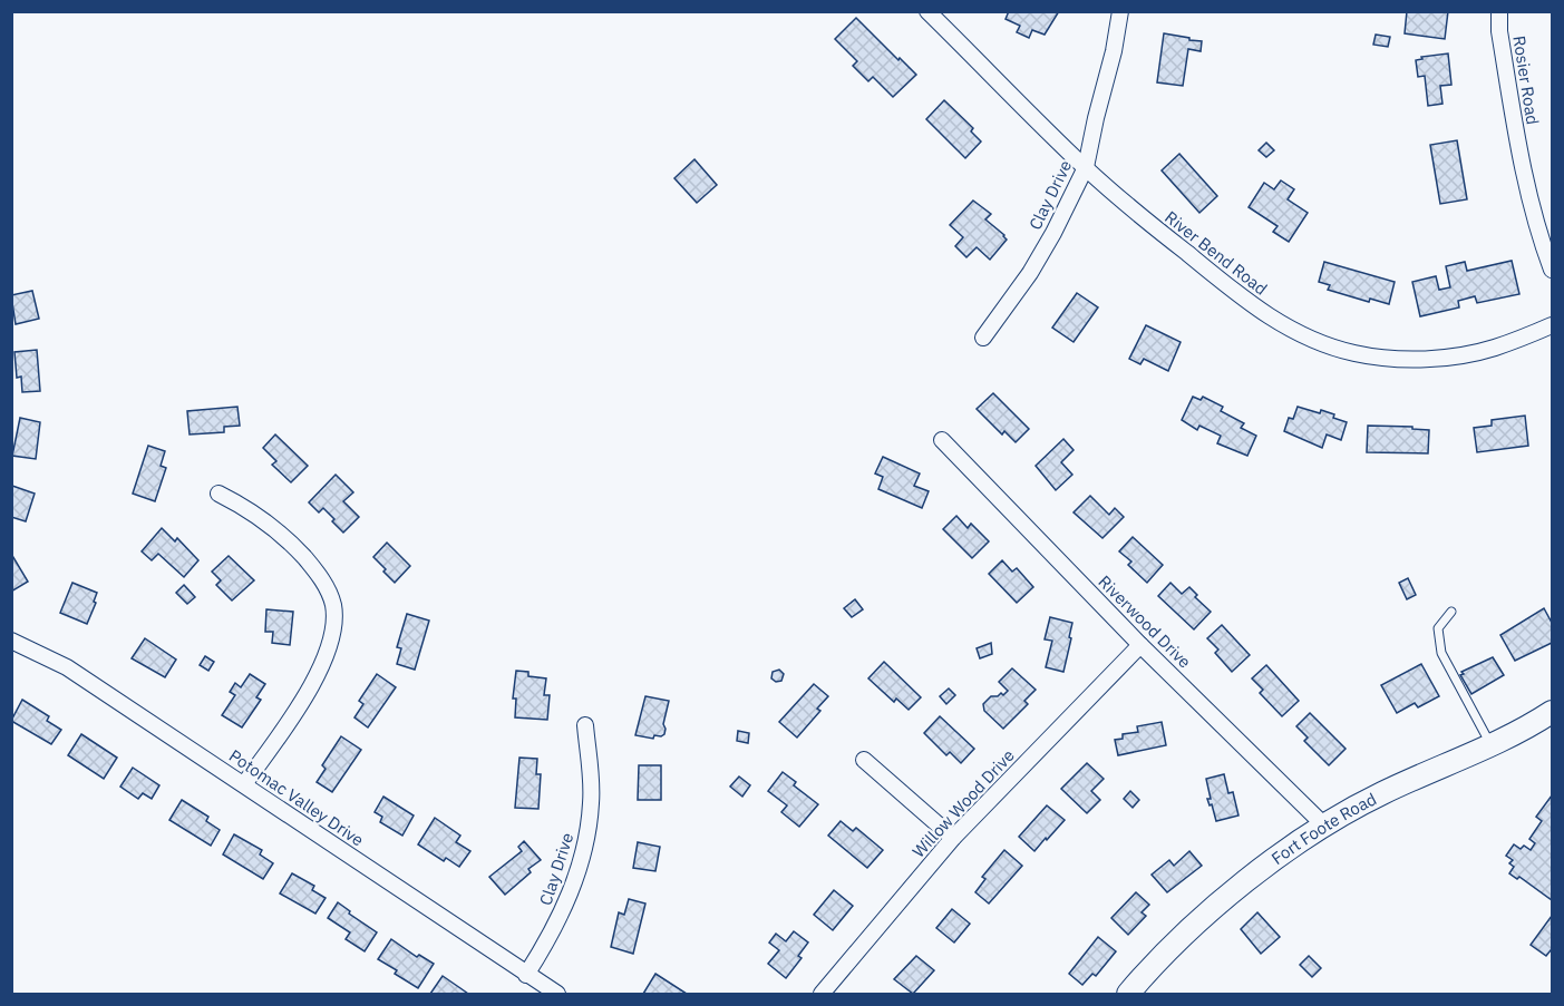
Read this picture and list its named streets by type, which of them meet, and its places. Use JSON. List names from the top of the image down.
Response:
{
  "streets": {
    "street": [
      "Rosier Road",
      "Clay Drive",
      "River Bend Road",
      "Riverwood Drive",
      "Potomac Valley Drive",
      "Willow Wood Drive",
      "Fort Foote Road"
    ]
  },
  "crossings": [
    ["Clay Drive", "River Bend Road"],
    ["Clay Drive", "Potomac Valley Drive"],
    ["Riverwood Drive", "Willow Wood Drive"],
    ["Riverwood Drive", "Fort Foote Road"]
  ]
}
